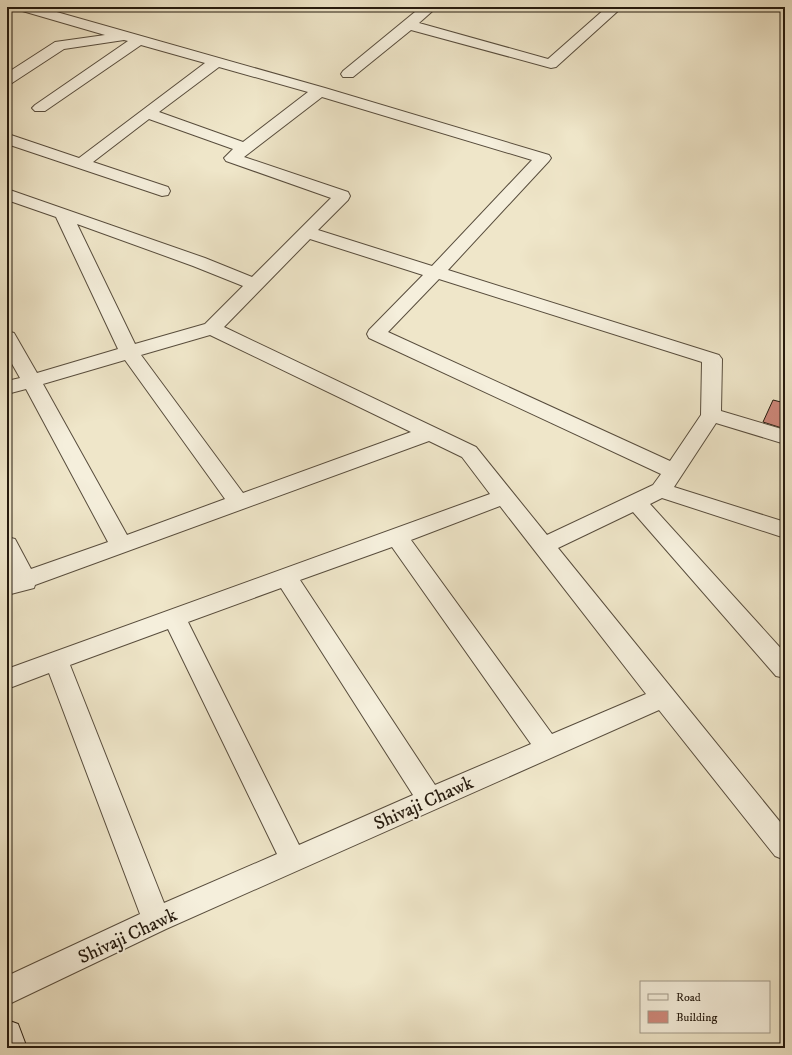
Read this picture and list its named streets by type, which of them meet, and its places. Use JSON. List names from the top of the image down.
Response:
{
  "streets": {
    "street": ["Shivaji Chawk"]
  },
  "legend": ["Road", "Building"]
}
